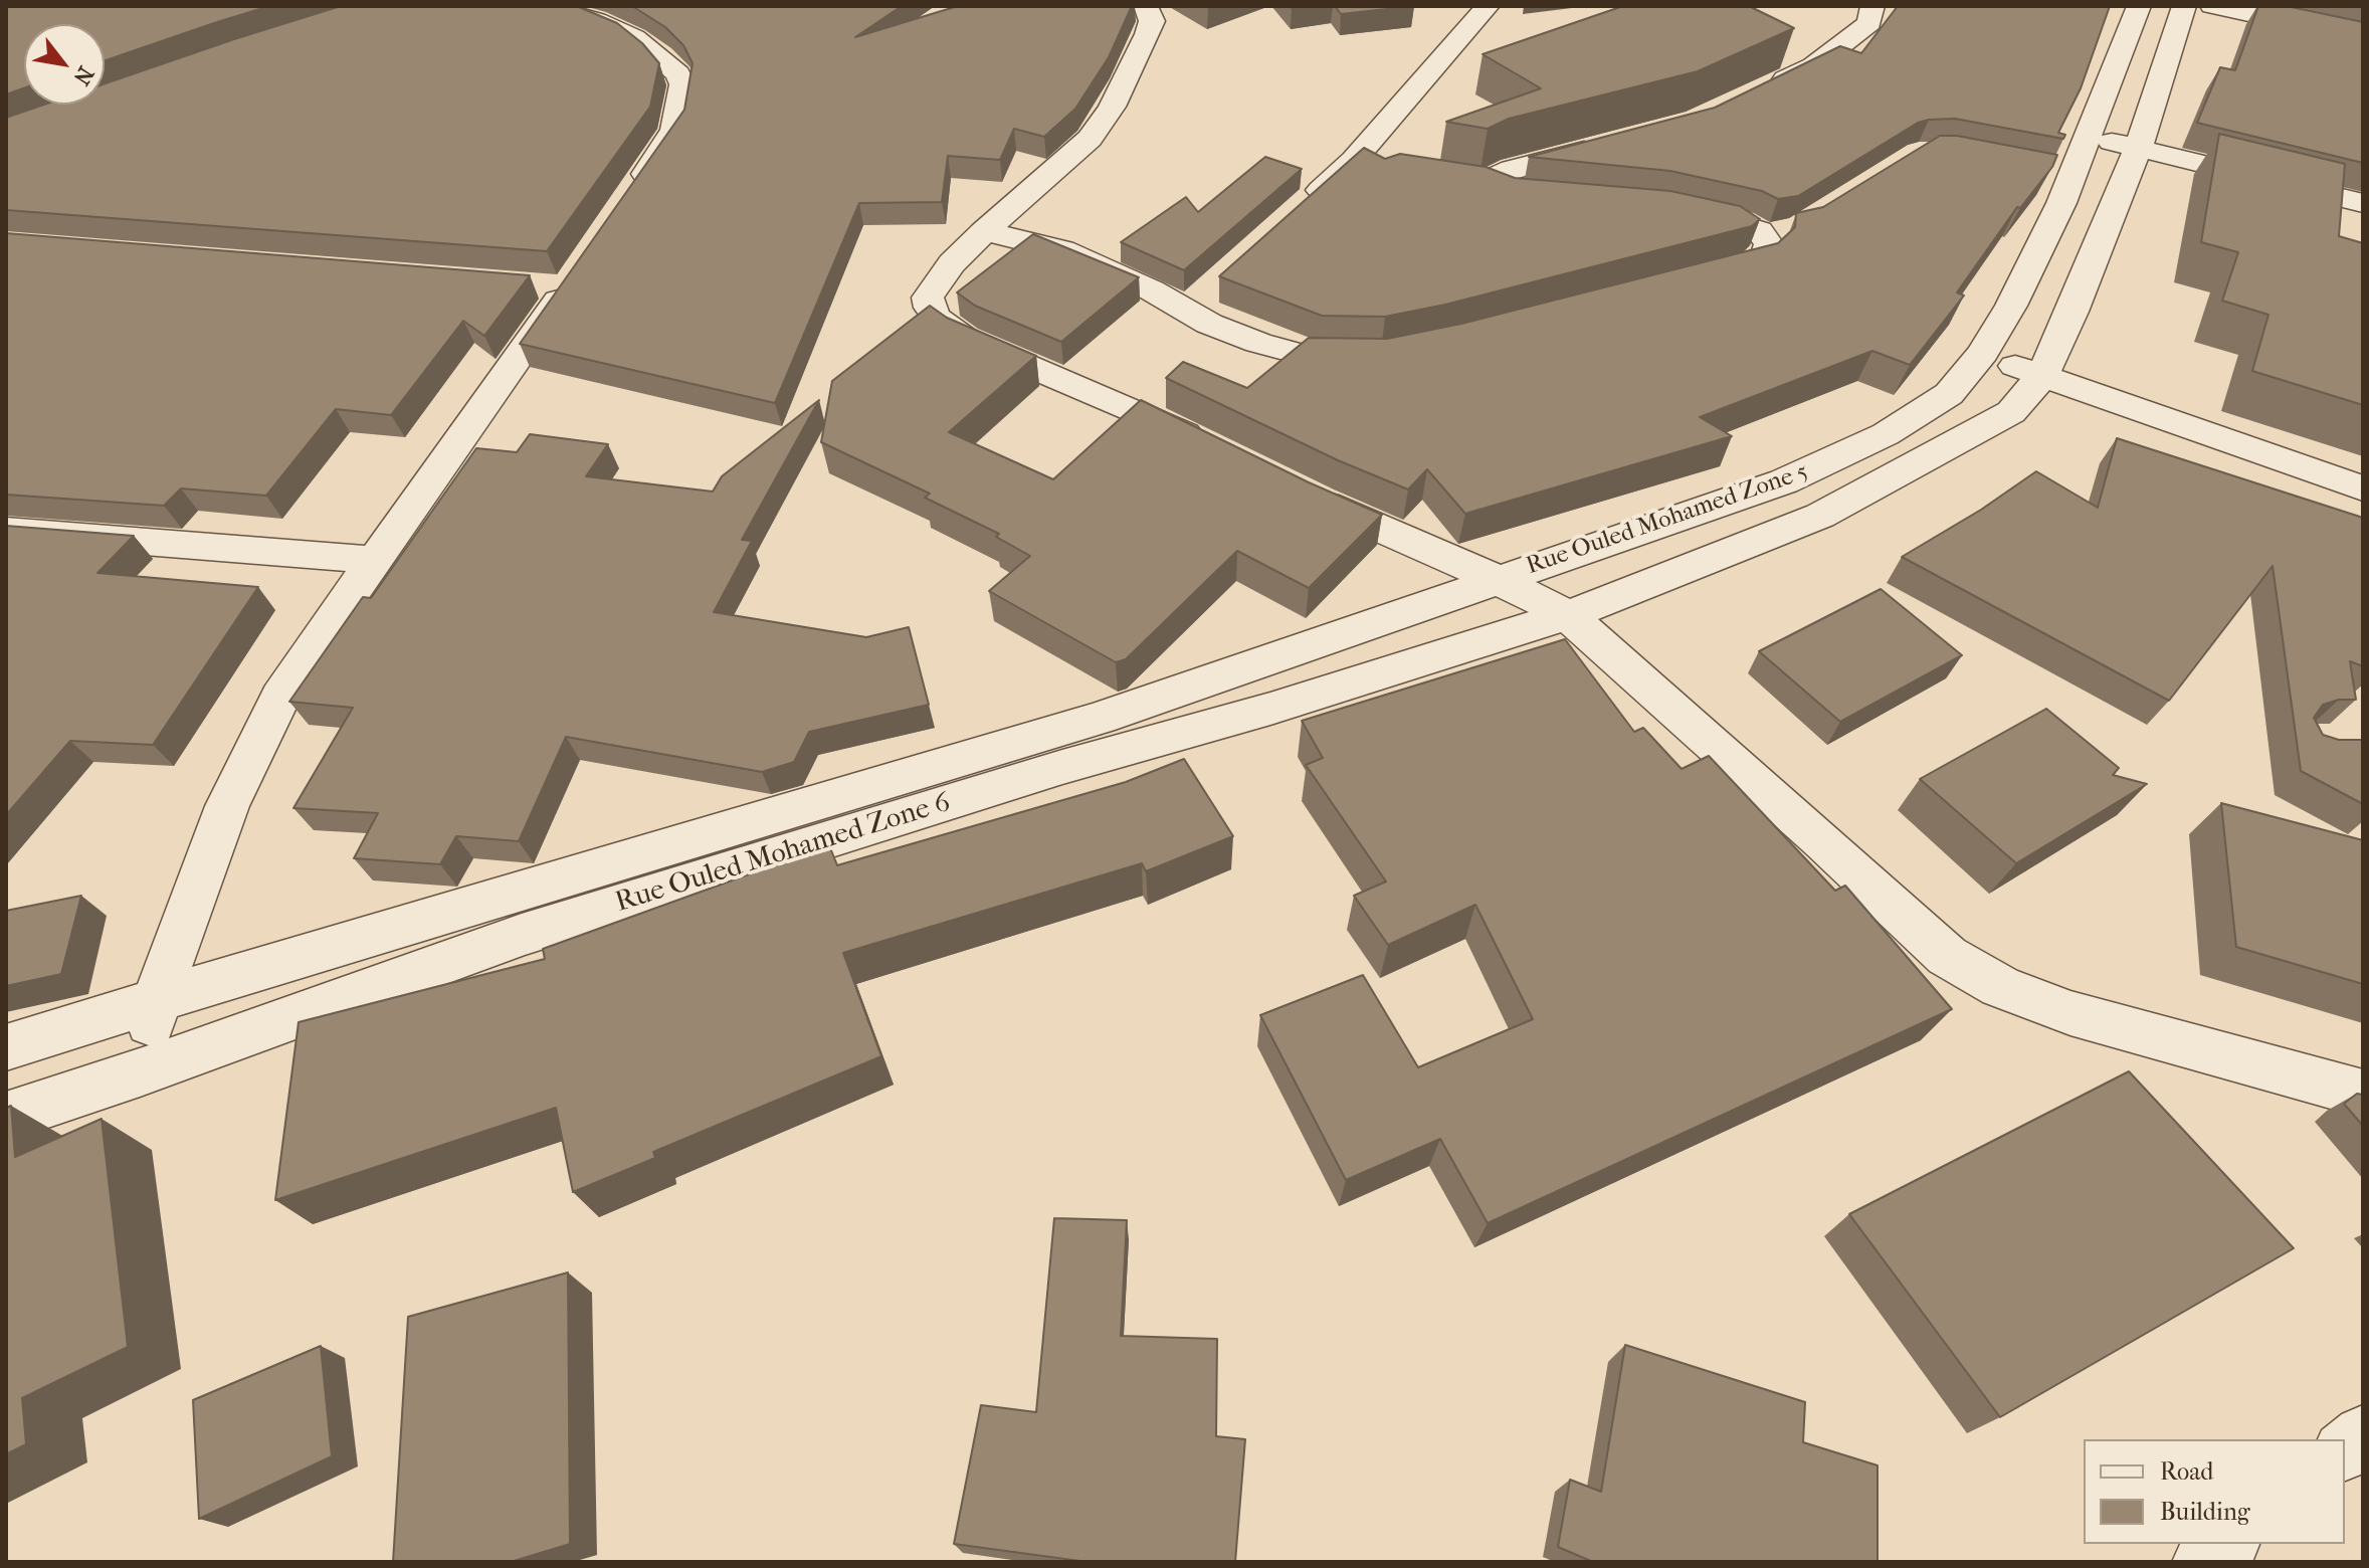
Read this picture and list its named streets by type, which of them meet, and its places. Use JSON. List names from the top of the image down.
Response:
{
  "streets": {
    "street": ["Rue Ouled Mohamed Zone 5", "Rue Ouled Mohamed Zone 6"]
  },
  "crossings": [
    ["Rue Ouled Mohamed Zone 5", "Rue Ouled Mohamed Zone 6"]
  ],
  "legend": ["Road", "Building"],
  "north": "bottom right"
}
